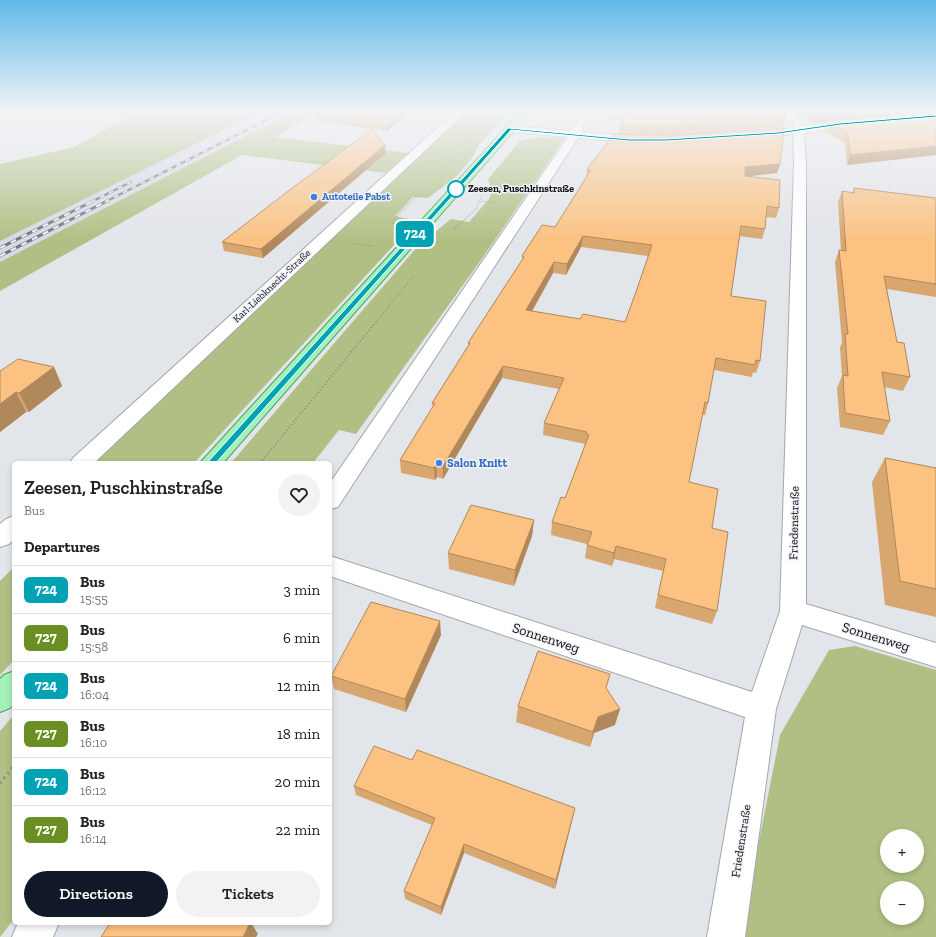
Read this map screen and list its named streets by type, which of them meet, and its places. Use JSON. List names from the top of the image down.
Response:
{
  "streets": {
    "street": ["Karl-Liebknecht-Straße", "Friedenstraße", "Sonnenweg"]
  },
  "crossings": [
    ["Friedenstraße", "Sonnenweg"]
  ],
  "places": ["Zeesen, Puschkinstraße", "Autoteile Pabst", "Salon Knitt"],
  "lines": ["bus line 724"],
  "page": {
    "on_map": "724",
    "heading": [
      ["Zeesen, Puschkinstraße", "Bus"],
      "Departures"
    ],
    "list": [
      {
        "mark": "724",
        "name": "Bus",
        "note": "15:55",
        "value": "3 min"
      },
      {
        "mark": "727",
        "name": "Bus",
        "note": "15:58",
        "value": "6 min"
      },
      {
        "mark": "724",
        "name": "Bus",
        "note": "16:04",
        "value": "12 min"
      },
      {
        "mark": "727",
        "name": "Bus",
        "note": "16:10",
        "value": "18 min"
      },
      {
        "mark": "724",
        "name": "Bus",
        "note": "16:12",
        "value": "20 min"
      },
      {
        "mark": "727",
        "name": "Bus",
        "note": "16:14",
        "value": "22 min"
      }
    ],
    "map_buttons": ["+", "−"],
    "buttons": ["Directions", "Tickets"]
  }
}
